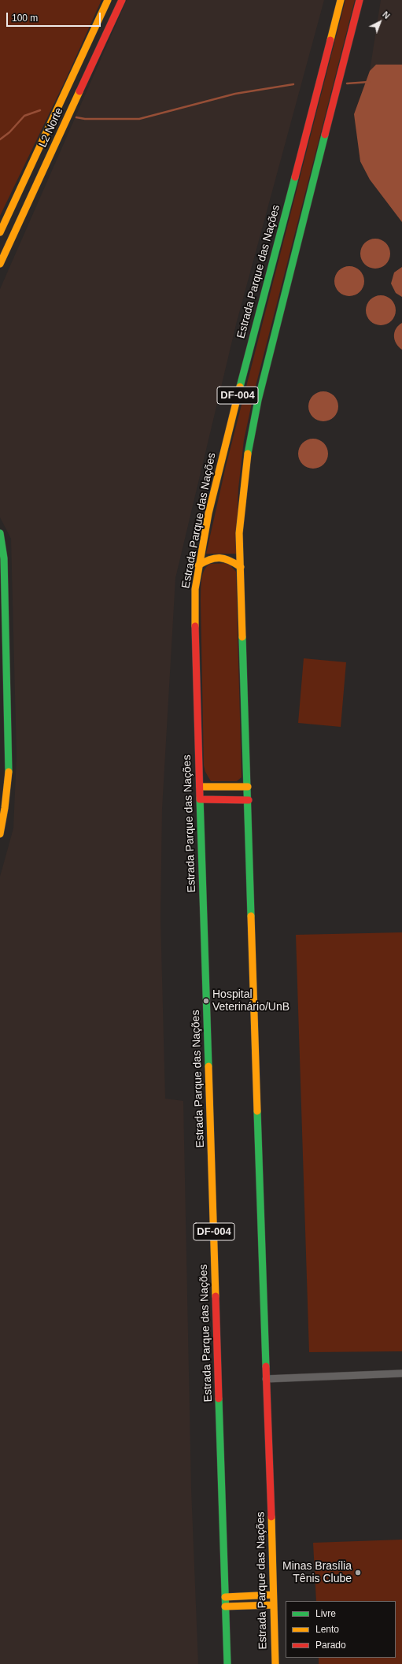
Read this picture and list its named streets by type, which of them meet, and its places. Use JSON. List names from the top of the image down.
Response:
{
  "streets": {
    "main road": ["L2 Norte", "Estrada Parque das Nações", "DF-004"]
  },
  "places": ["Hospital Veterinário/UnB", "Minas Brasília Tênis Clube"],
  "legend": ["Livre", "Lento", "Parado"],
  "scale_bar": "100 m",
  "north": "top right"
}
